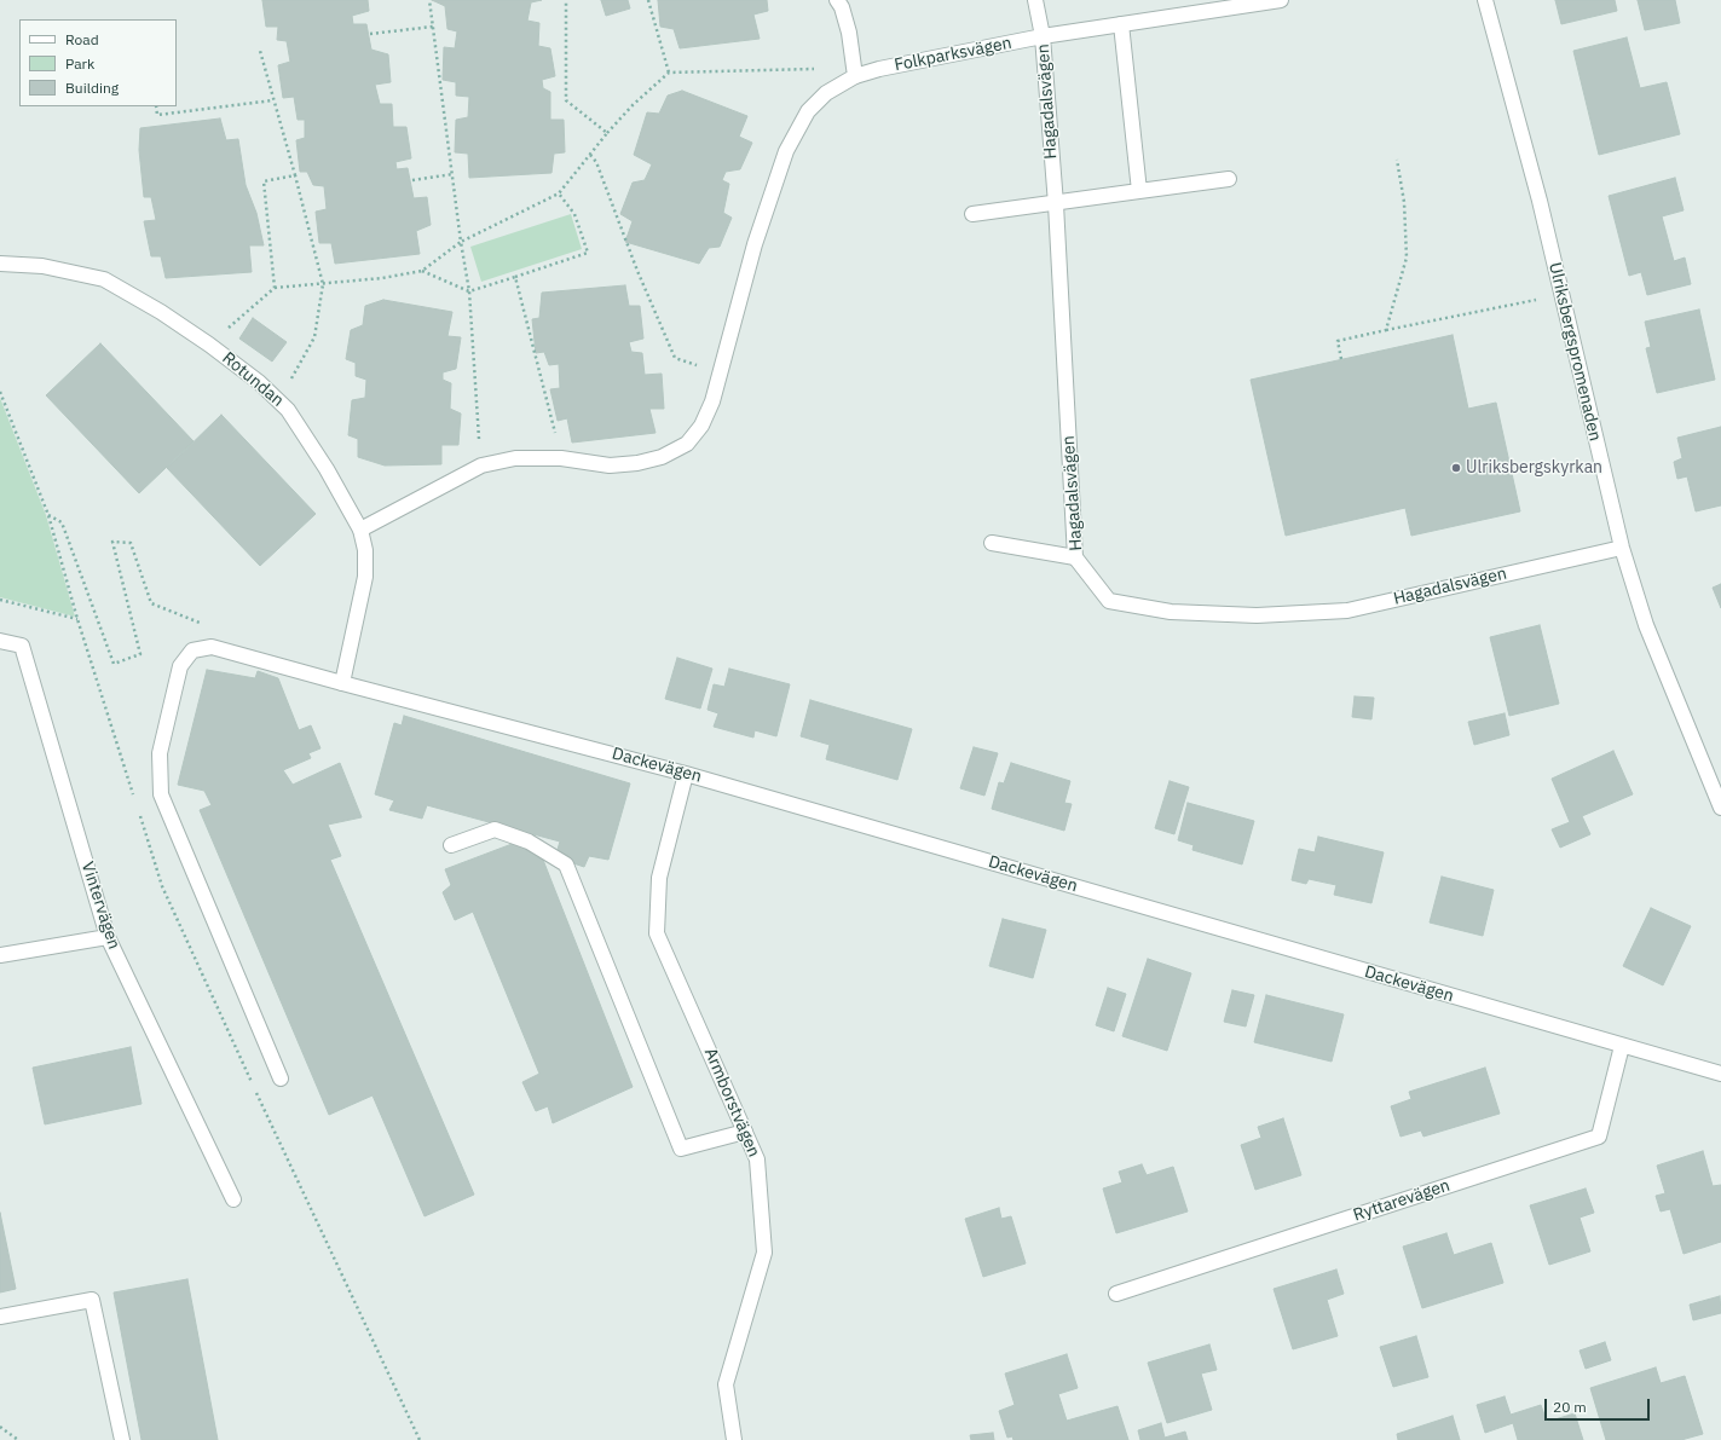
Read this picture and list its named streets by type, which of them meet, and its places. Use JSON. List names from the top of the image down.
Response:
{
  "streets": {
    "street": [
      "Folkparksvägen",
      "Hagadalsvägen",
      "Ulriksbergspromenaden",
      "Rotundan",
      "Dackevägen",
      "Vintervägen",
      "Armborstvägen",
      "Ryttarevägen"
    ]
  },
  "crossings": [
    ["Folkparksvägen", "Hagadalsvägen"],
    ["Folkparksvägen", "Rotundan"],
    ["Hagadalsvägen", "Ulriksbergspromenaden"],
    ["Rotundan", "Dackevägen"],
    ["Dackevägen", "Armborstvägen"],
    ["Dackevägen", "Ryttarevägen"]
  ],
  "places": ["Ulriksbergskyrkan"],
  "legend": ["Road", "Park", "Building"],
  "scale_bar": "20 m"
}
